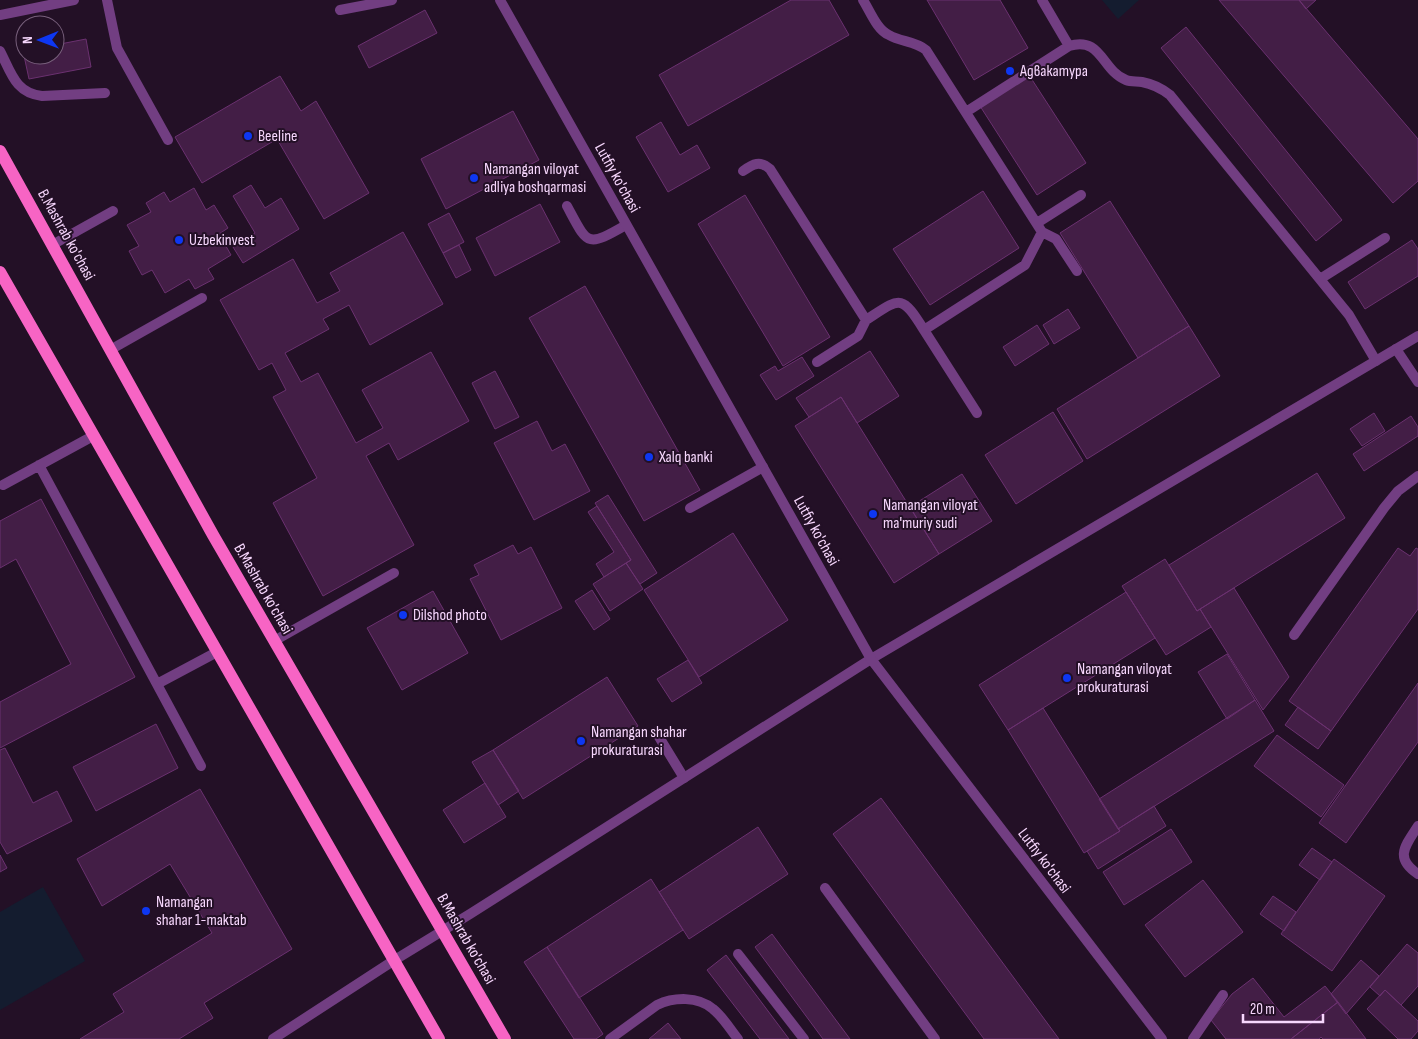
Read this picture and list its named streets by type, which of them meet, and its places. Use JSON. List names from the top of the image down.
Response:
{
  "streets": {
    "main road": ["B.Mashrab ko'chasi"],
    "street": ["Lutfiy ko'chasi"]
  },
  "places": [
    "Адвакатура",
    "Beeline",
    "Namangan viloyat adliya boshqarmasi",
    "Uzbekinvest",
    "Xalq banki",
    "Namangan viloyat ma'muriy sudi",
    "Dilshod photo",
    "Namangan viloyat prokuraturasi",
    "Namangan shahar prokuraturasi",
    "Namangan shahar 1-maktab"
  ],
  "scale_bar": "20 m",
  "north": "left"
}
